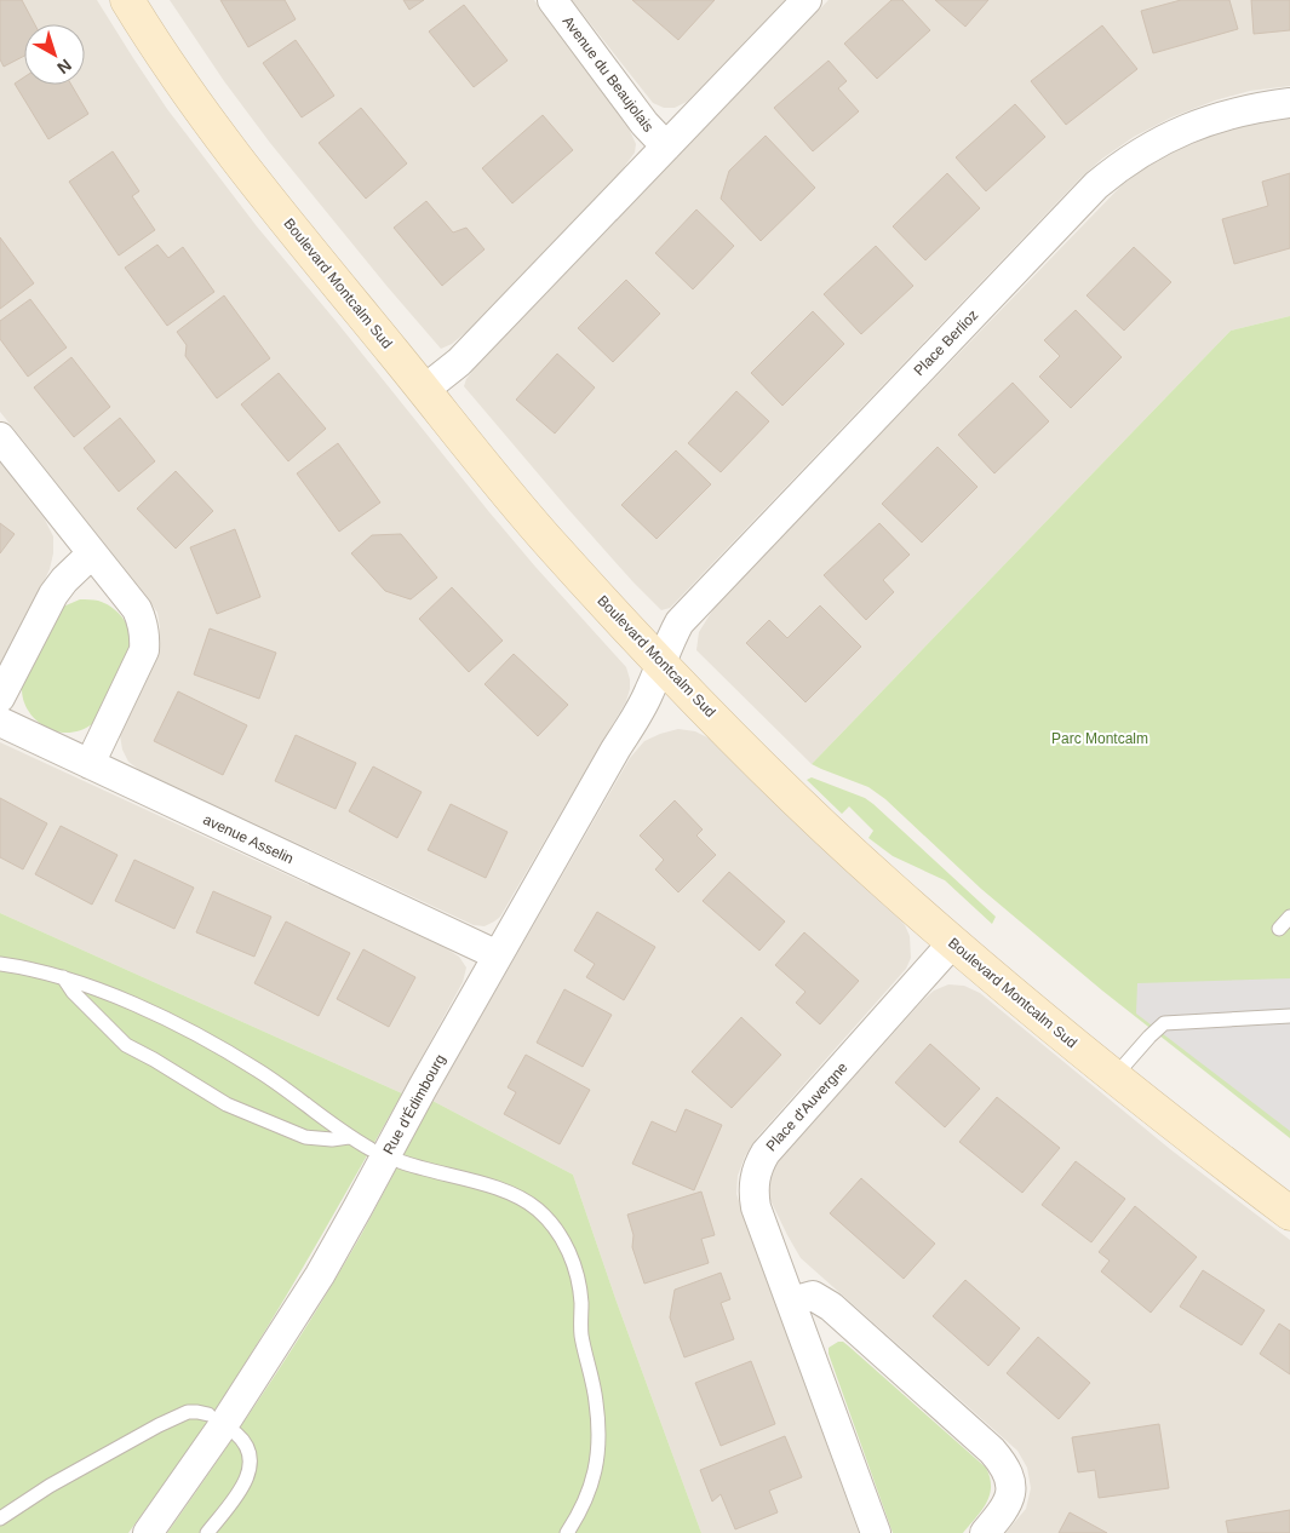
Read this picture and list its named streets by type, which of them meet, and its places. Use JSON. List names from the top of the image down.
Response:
{
  "streets": {
    "street": [
      "Avenue du Beaujolais",
      "Boulevard Montcalm Sud",
      "Place Berlioz",
      "avenue Asselin",
      "Rue d'Édimbourg",
      "Place d'Auvergne"
    ]
  },
  "crossings": [
    ["Boulevard Montcalm Sud", "Place Berlioz"],
    ["Boulevard Montcalm Sud", "Rue d'Édimbourg"],
    ["Boulevard Montcalm Sud", "Place d'Auvergne"],
    ["Place Berlioz", "Rue d'Édimbourg"],
    ["avenue Asselin", "Rue d'Édimbourg"]
  ],
  "parks": ["Parc Montcalm"],
  "north": "bottom right"
}
